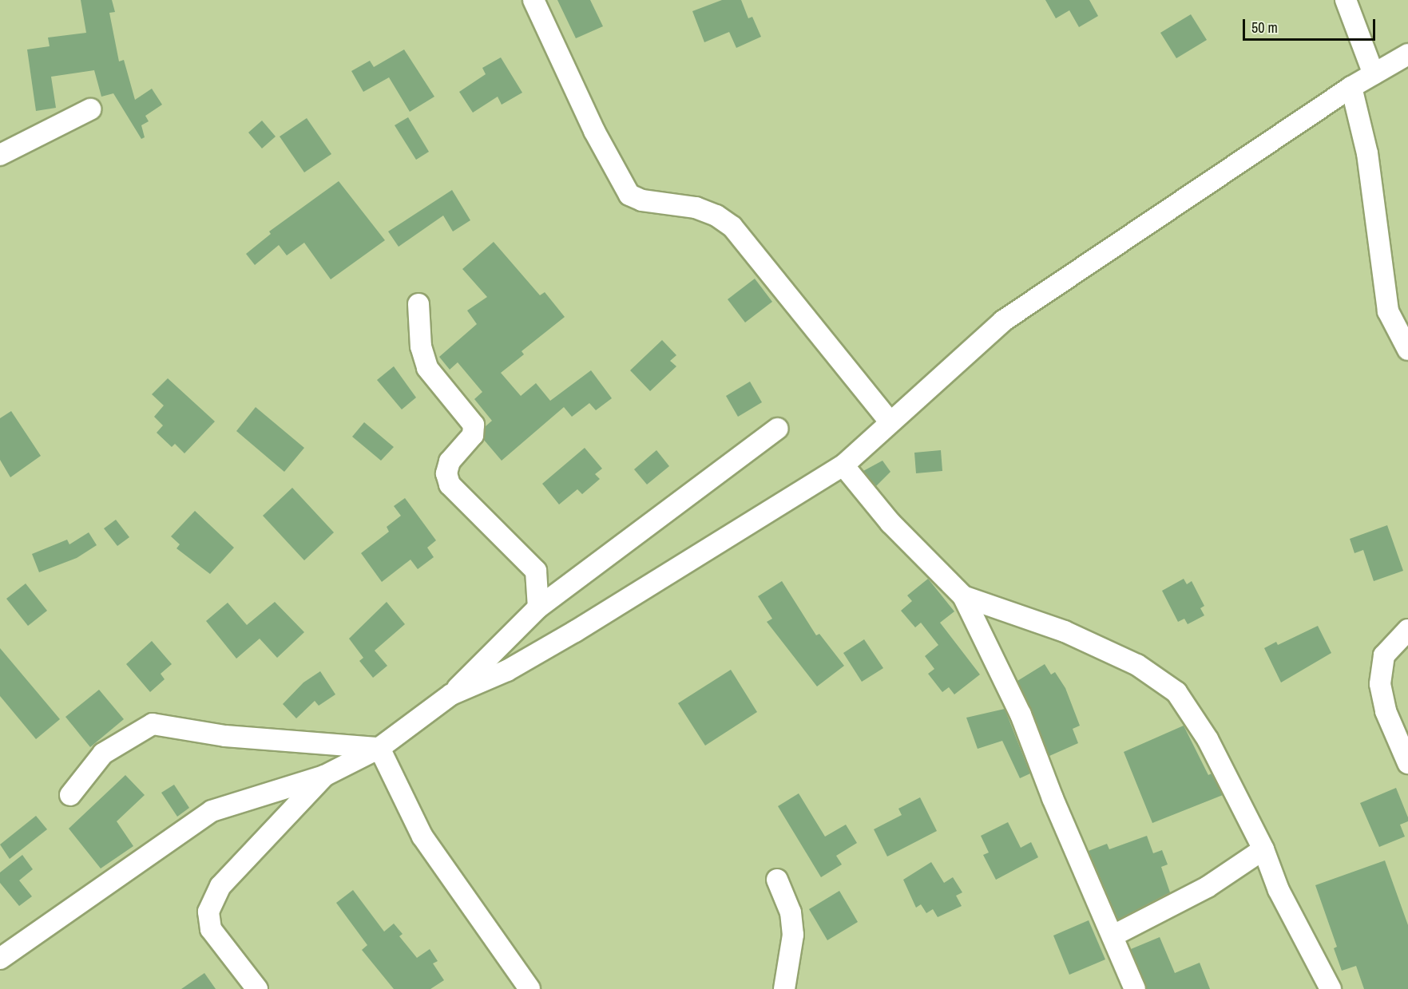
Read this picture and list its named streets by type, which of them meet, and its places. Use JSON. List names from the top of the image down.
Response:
{
  "scale_bar": "50 m"
}
